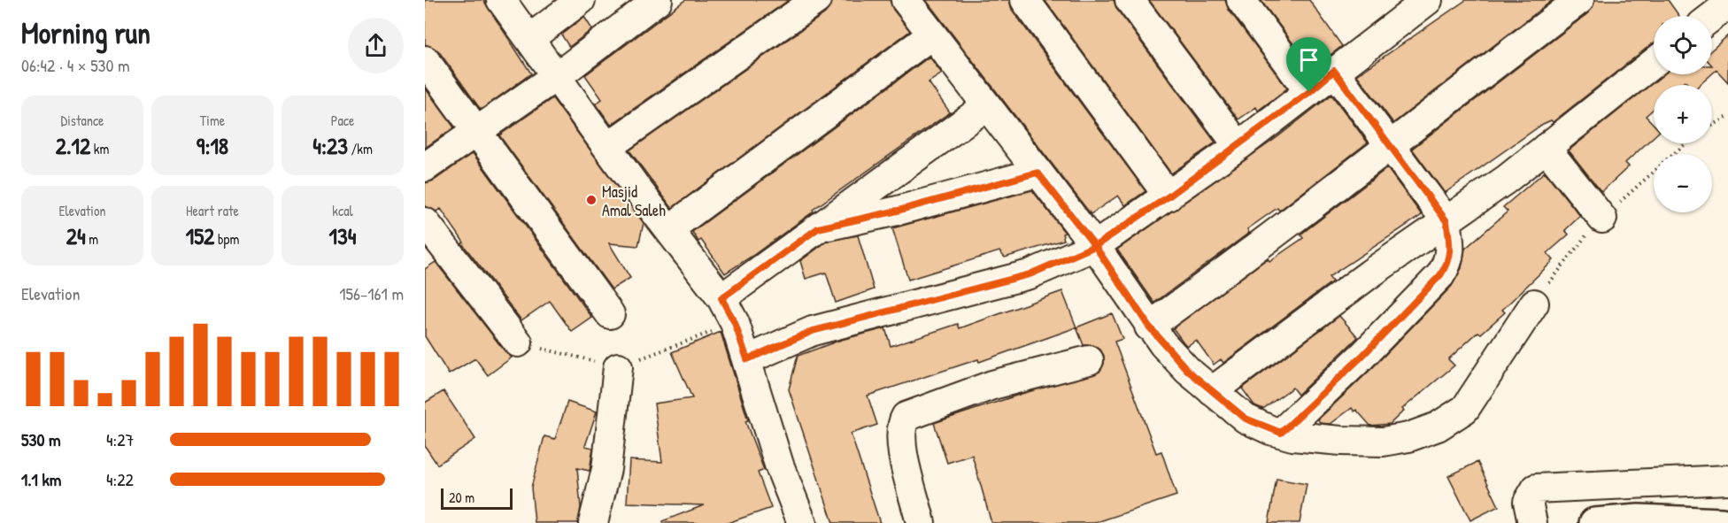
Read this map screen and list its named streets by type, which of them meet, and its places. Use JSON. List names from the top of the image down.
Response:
{
  "places": ["Masjid Amal Saleh"],
  "scale_bar": "20 m",
  "page": {
    "heading": ["Morning run", "06:42 · 4 × 530 m"],
    "map_buttons": ["+", "−"],
    "stats": [
      ["Distance", "2.12 km"],
      ["Time", "9:18"],
      ["Pace", "4:23 /km"],
      ["Elevation", "24 m"],
      ["Heart rate", "152 bpm"],
      ["kcal", "134"]
    ],
    "chart": ["Elevation", "156–161 m"],
    "list": [
      {
        "name": "530 m",
        "note": "4:27"
      },
      {
        "name": "1.1 km",
        "note": "4:22"
      }
    ],
    "scale": "20 m"
  }
}
